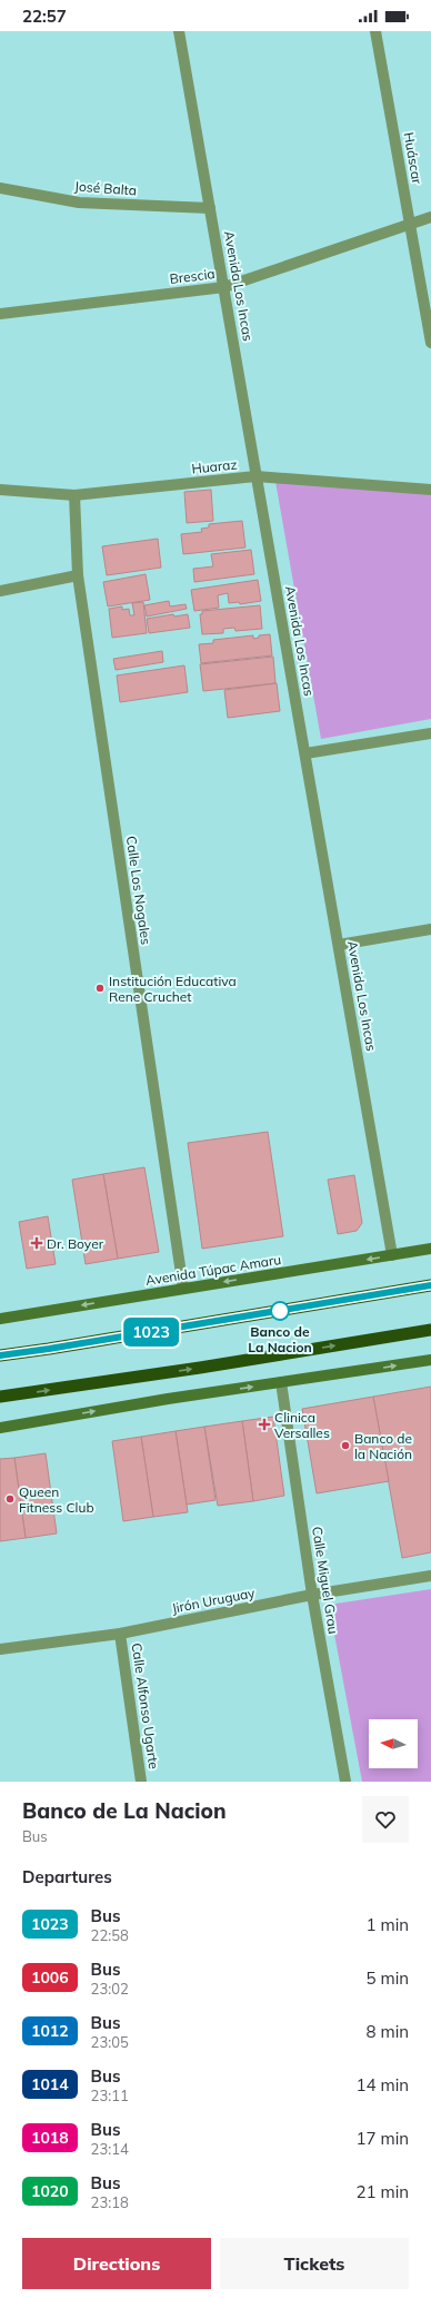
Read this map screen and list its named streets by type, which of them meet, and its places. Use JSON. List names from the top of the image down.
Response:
{
  "streets": {
    "main road": ["Avenida Túpac Amaru"],
    "street": [
      "Huáscar",
      "José Balta",
      "Brescia",
      "Avenida Los Incas",
      "Huaraz",
      "Calle Los Nogales",
      "Calle Miguel Grau",
      "Jirón Uruguay",
      "Calle Alfonso Ugarte"
    ]
  },
  "crossings": [
    ["Huáscar", "Brescia"],
    ["José Balta", "Avenida Los Incas"],
    ["Brescia", "Avenida Los Incas"],
    ["Avenida Los Incas", "Huaraz"],
    ["Avenida Los Incas", "Avenida Túpac Amaru"],
    ["Huaraz", "Calle Los Nogales"],
    ["Calle Los Nogales", "Avenida Túpac Amaru"],
    ["Calle Miguel Grau", "Jirón Uruguay"],
    ["Jirón Uruguay", "Calle Alfonso Ugarte"]
  ],
  "one_way": ["Avenida Túpac Amaru"],
  "places": {
    "other": [
      "Institución Educativa Rene Cruchet",
      "Banco de La Nacion",
      "Banco de la Nación",
      "Queen Fitness Club"
    ],
    "health": ["Dr. Boyer", "Clinica Versalles"]
  },
  "lines": ["bus line 1023"],
  "north": "left",
  "page": {
    "status": "22:57",
    "on_map": "1023",
    "heading": [
      ["Banco de La Nacion", "Bus"],
      "Departures"
    ],
    "list": [
      {
        "mark": "1023",
        "name": "Bus",
        "note": "22:58",
        "value": "1 min"
      },
      {
        "mark": "1006",
        "name": "Bus",
        "note": "23:02",
        "value": "5 min"
      },
      {
        "mark": "1012",
        "name": "Bus",
        "note": "23:05",
        "value": "8 min"
      },
      {
        "mark": "1014",
        "name": "Bus",
        "note": "23:11",
        "value": "14 min"
      },
      {
        "mark": "1018",
        "name": "Bus",
        "note": "23:14",
        "value": "17 min"
      },
      {
        "mark": "1020",
        "name": "Bus",
        "note": "23:18",
        "value": "21 min"
      }
    ],
    "buttons": ["Directions", "Tickets"]
  }
}
